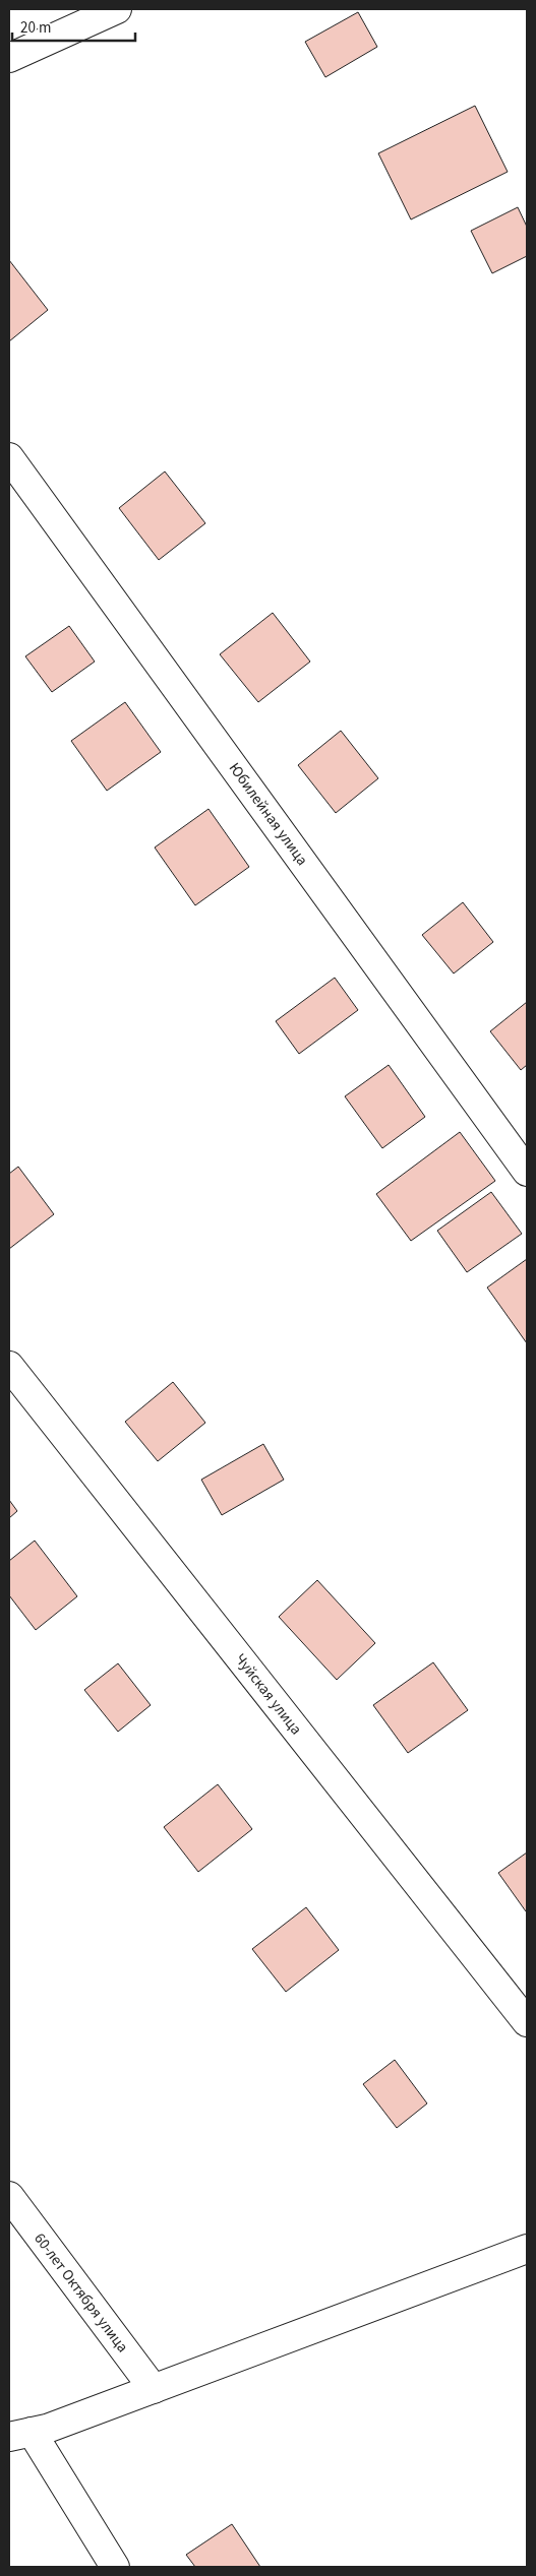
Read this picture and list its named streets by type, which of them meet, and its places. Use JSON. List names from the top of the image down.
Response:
{
  "streets": {
    "street": ["Юбилейная улица", "Чуйская улица", "60-лет Октября улица"]
  },
  "scale_bar": "20 m"
}
